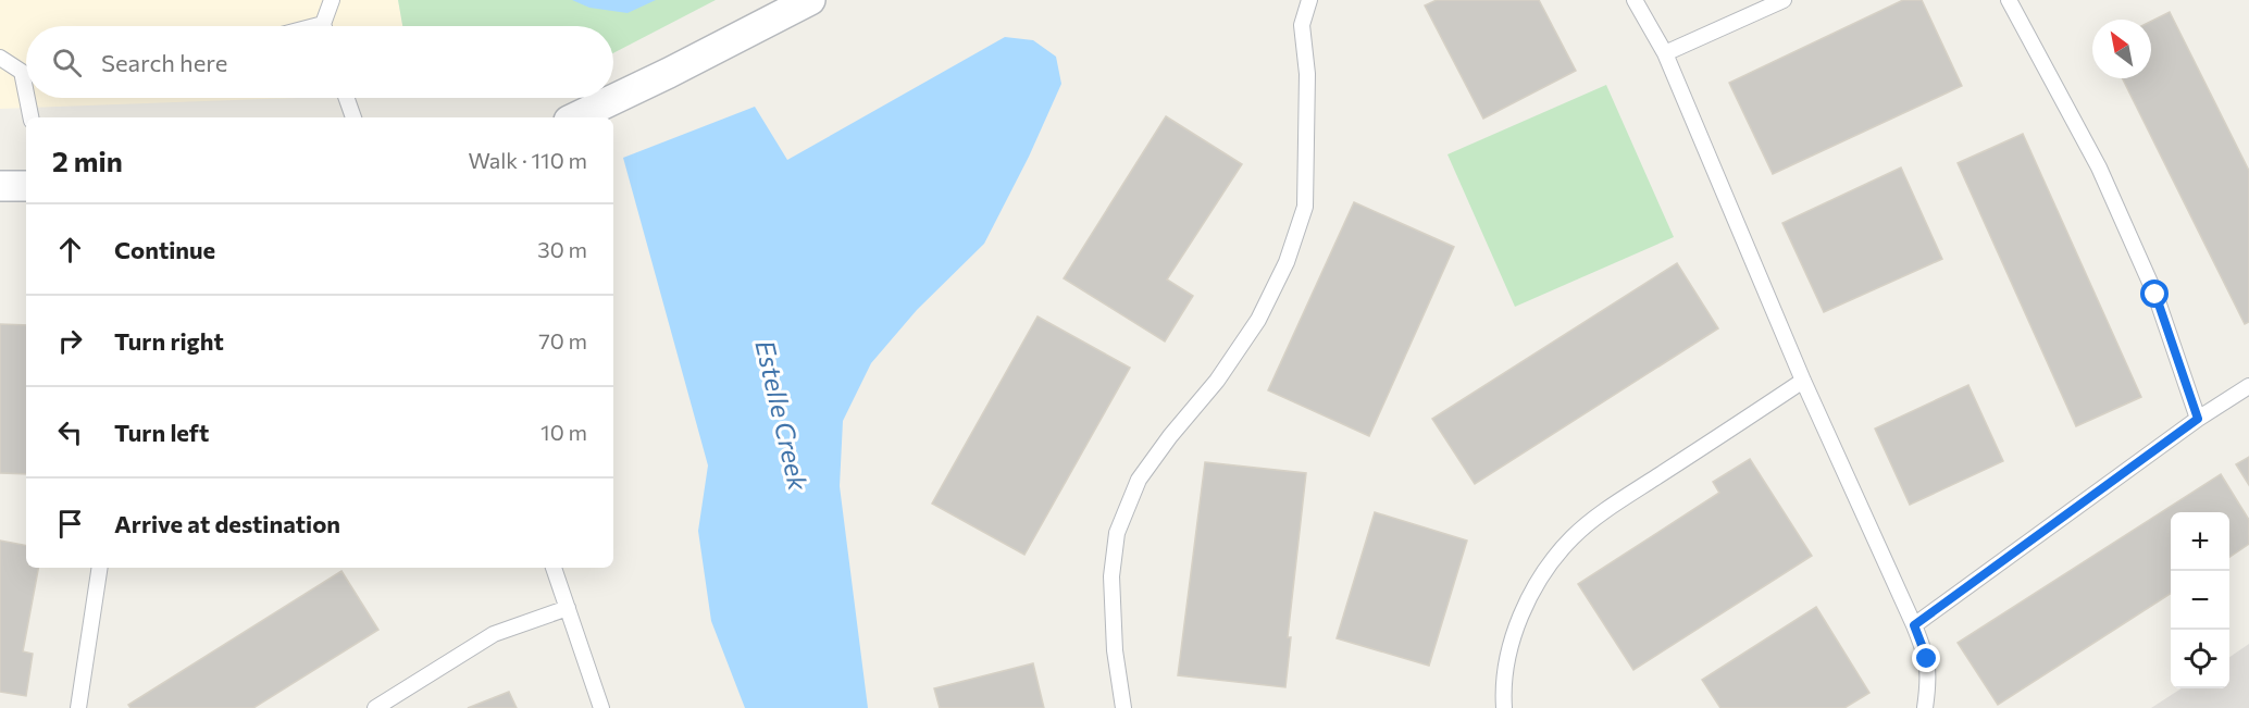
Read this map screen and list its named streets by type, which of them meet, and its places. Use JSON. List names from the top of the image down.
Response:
{
  "water": ["Estelle Creek"],
  "north": "top left",
  "page": {
    "search": "Search here",
    "heading": ["2 min", "Walk · 110 m"],
    "list": [
      ["Continue", "30 m"],
      ["Turn right", "70 m"],
      ["Turn left", "10 m"],
      "Arrive at destination"
    ],
    "map_buttons": ["+", "−"]
  }
}
